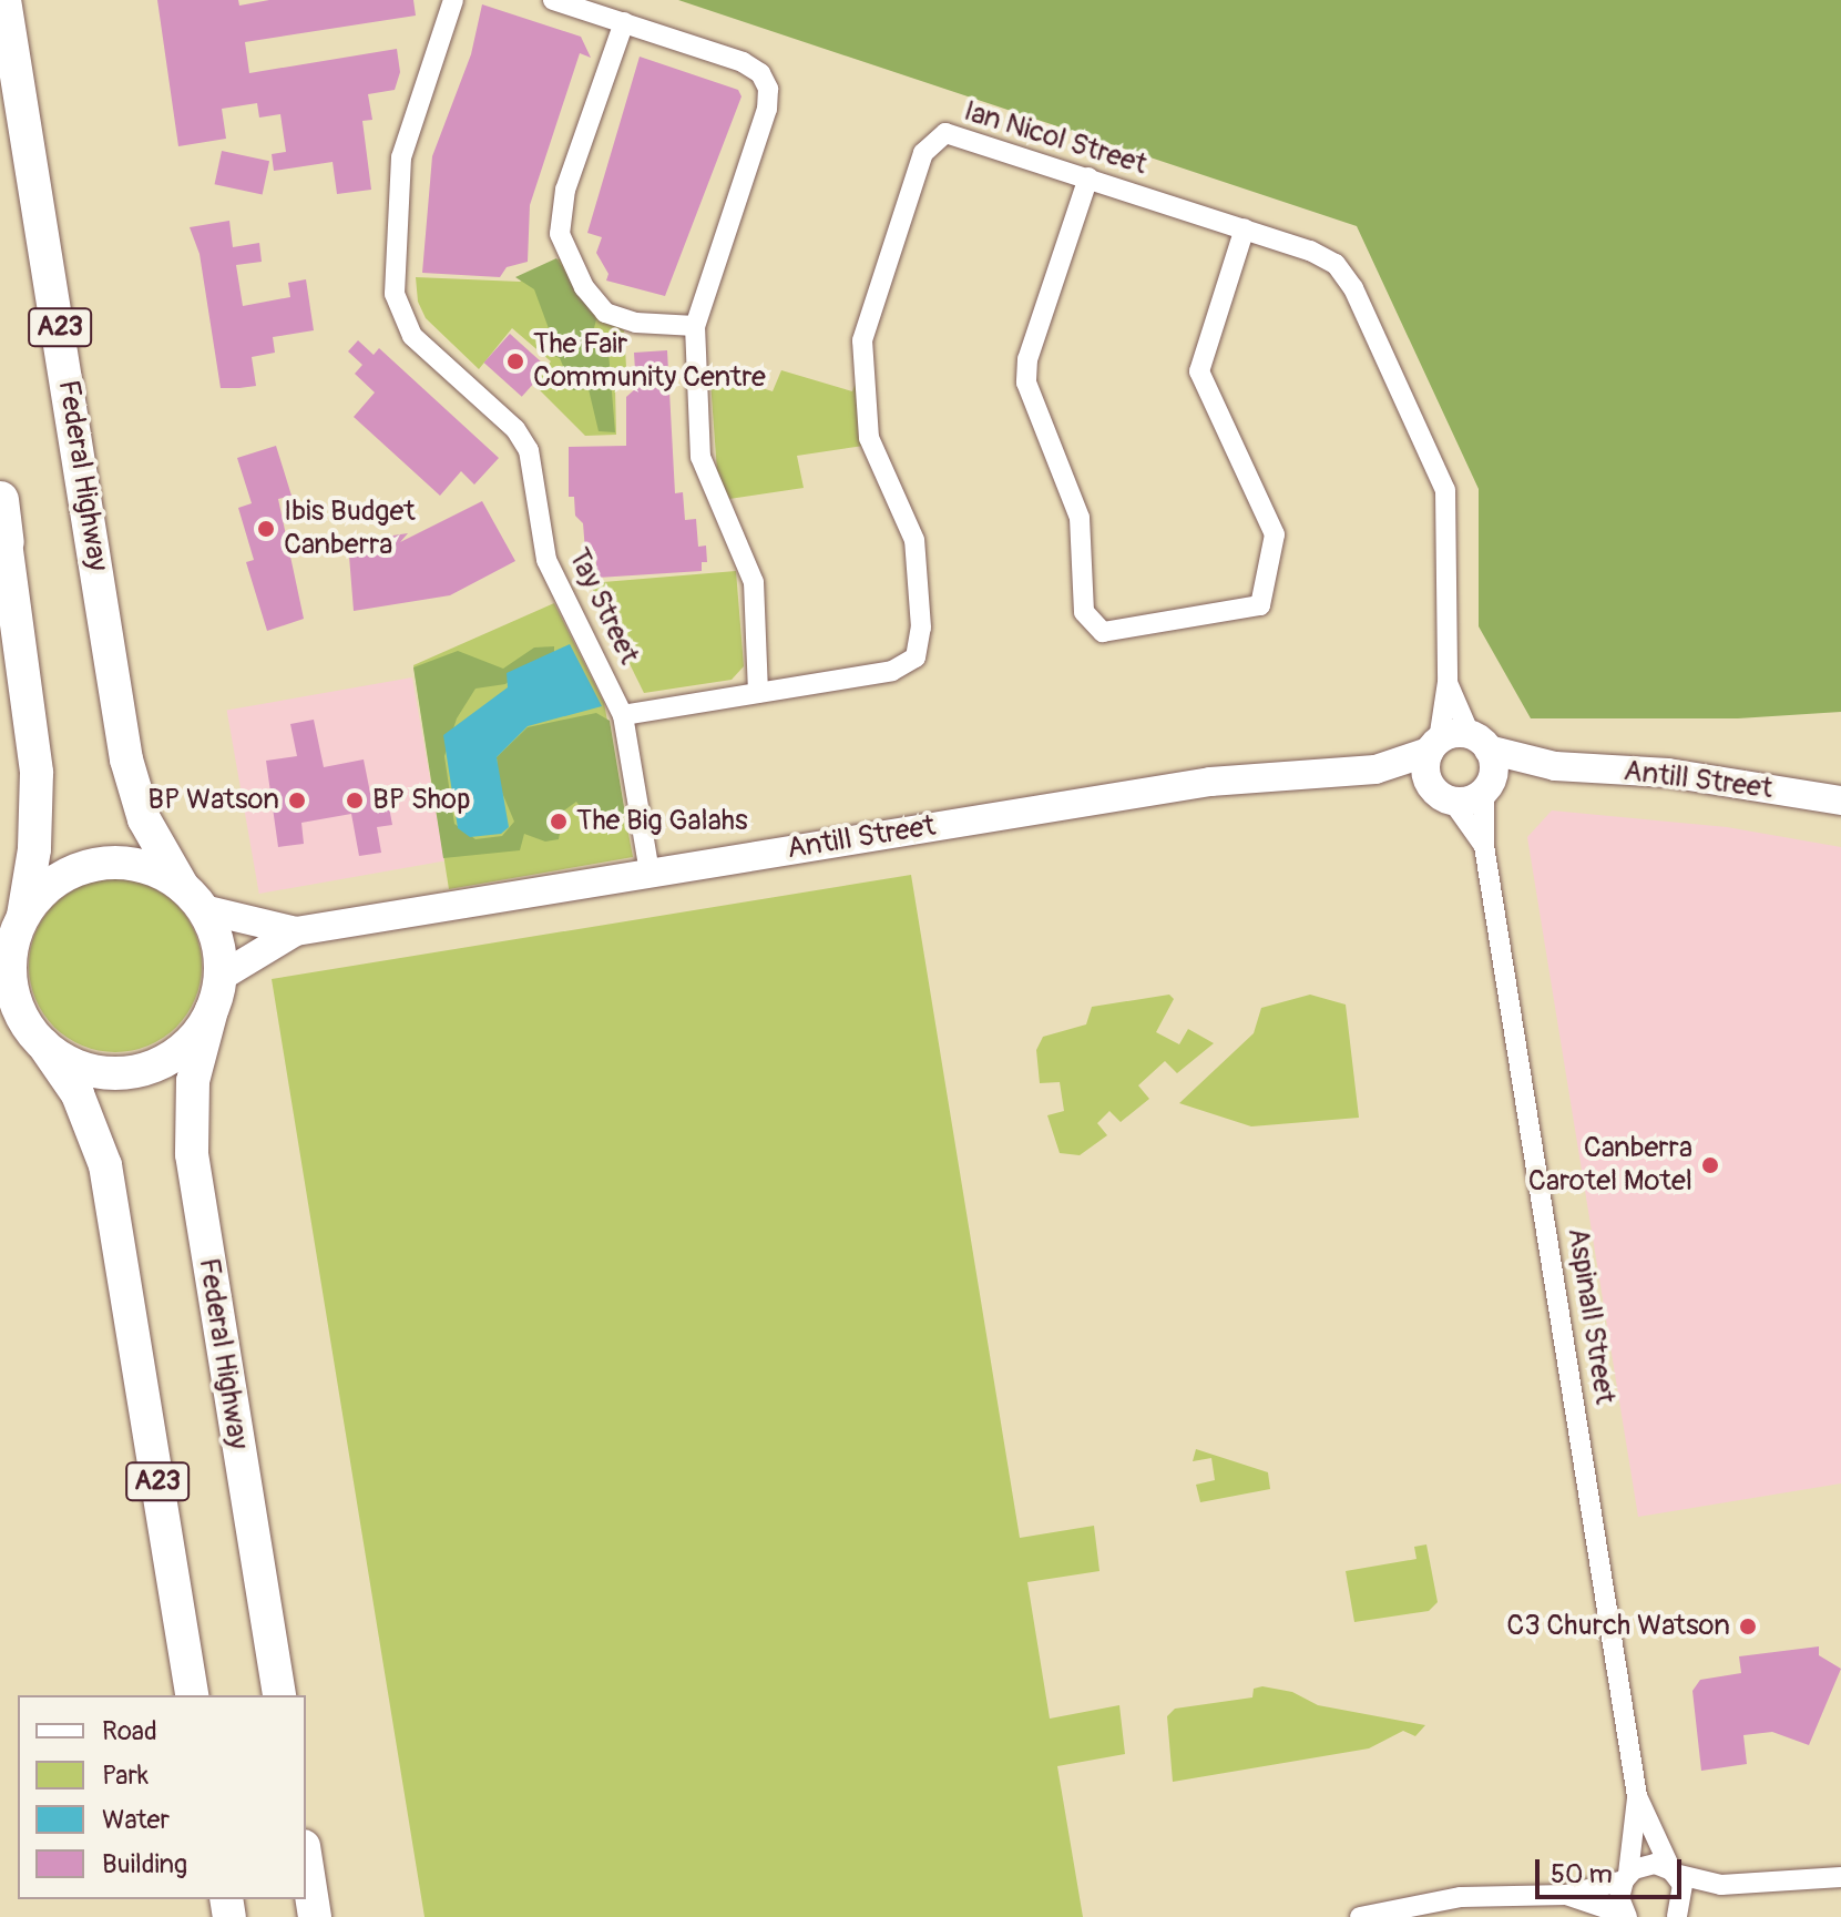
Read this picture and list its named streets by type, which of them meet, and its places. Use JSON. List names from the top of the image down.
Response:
{
  "streets": {
    "highway": ["A23", "Federal Highway"],
    "main road": ["Antill Street"],
    "street": ["Ian Nicol Street", "Tay Street", "Aspinall Street"]
  },
  "crossings": [
    ["Ian Nicol Street", "Tay Street"],
    ["Ian Nicol Street", "Antill Street"],
    ["Ian Nicol Street", "Aspinall Street"],
    ["A23", "Federal Highway"],
    ["A23", "Antill Street"],
    ["Federal Highway", "Antill Street"],
    ["Tay Street", "Antill Street"],
    ["Antill Street", "Aspinall Street"]
  ],
  "places": [
    "The Fair Community Centre",
    "Ibis Budget Canberra",
    "BP Watson",
    "BP Shop",
    "The Big Galahs",
    "Canberra Carotel Motel",
    "C3 Church Watson"
  ],
  "legend": [
    "Road",
    "Park",
    "Water",
    "Building"
  ],
  "scale_bar": "50 m"
}
